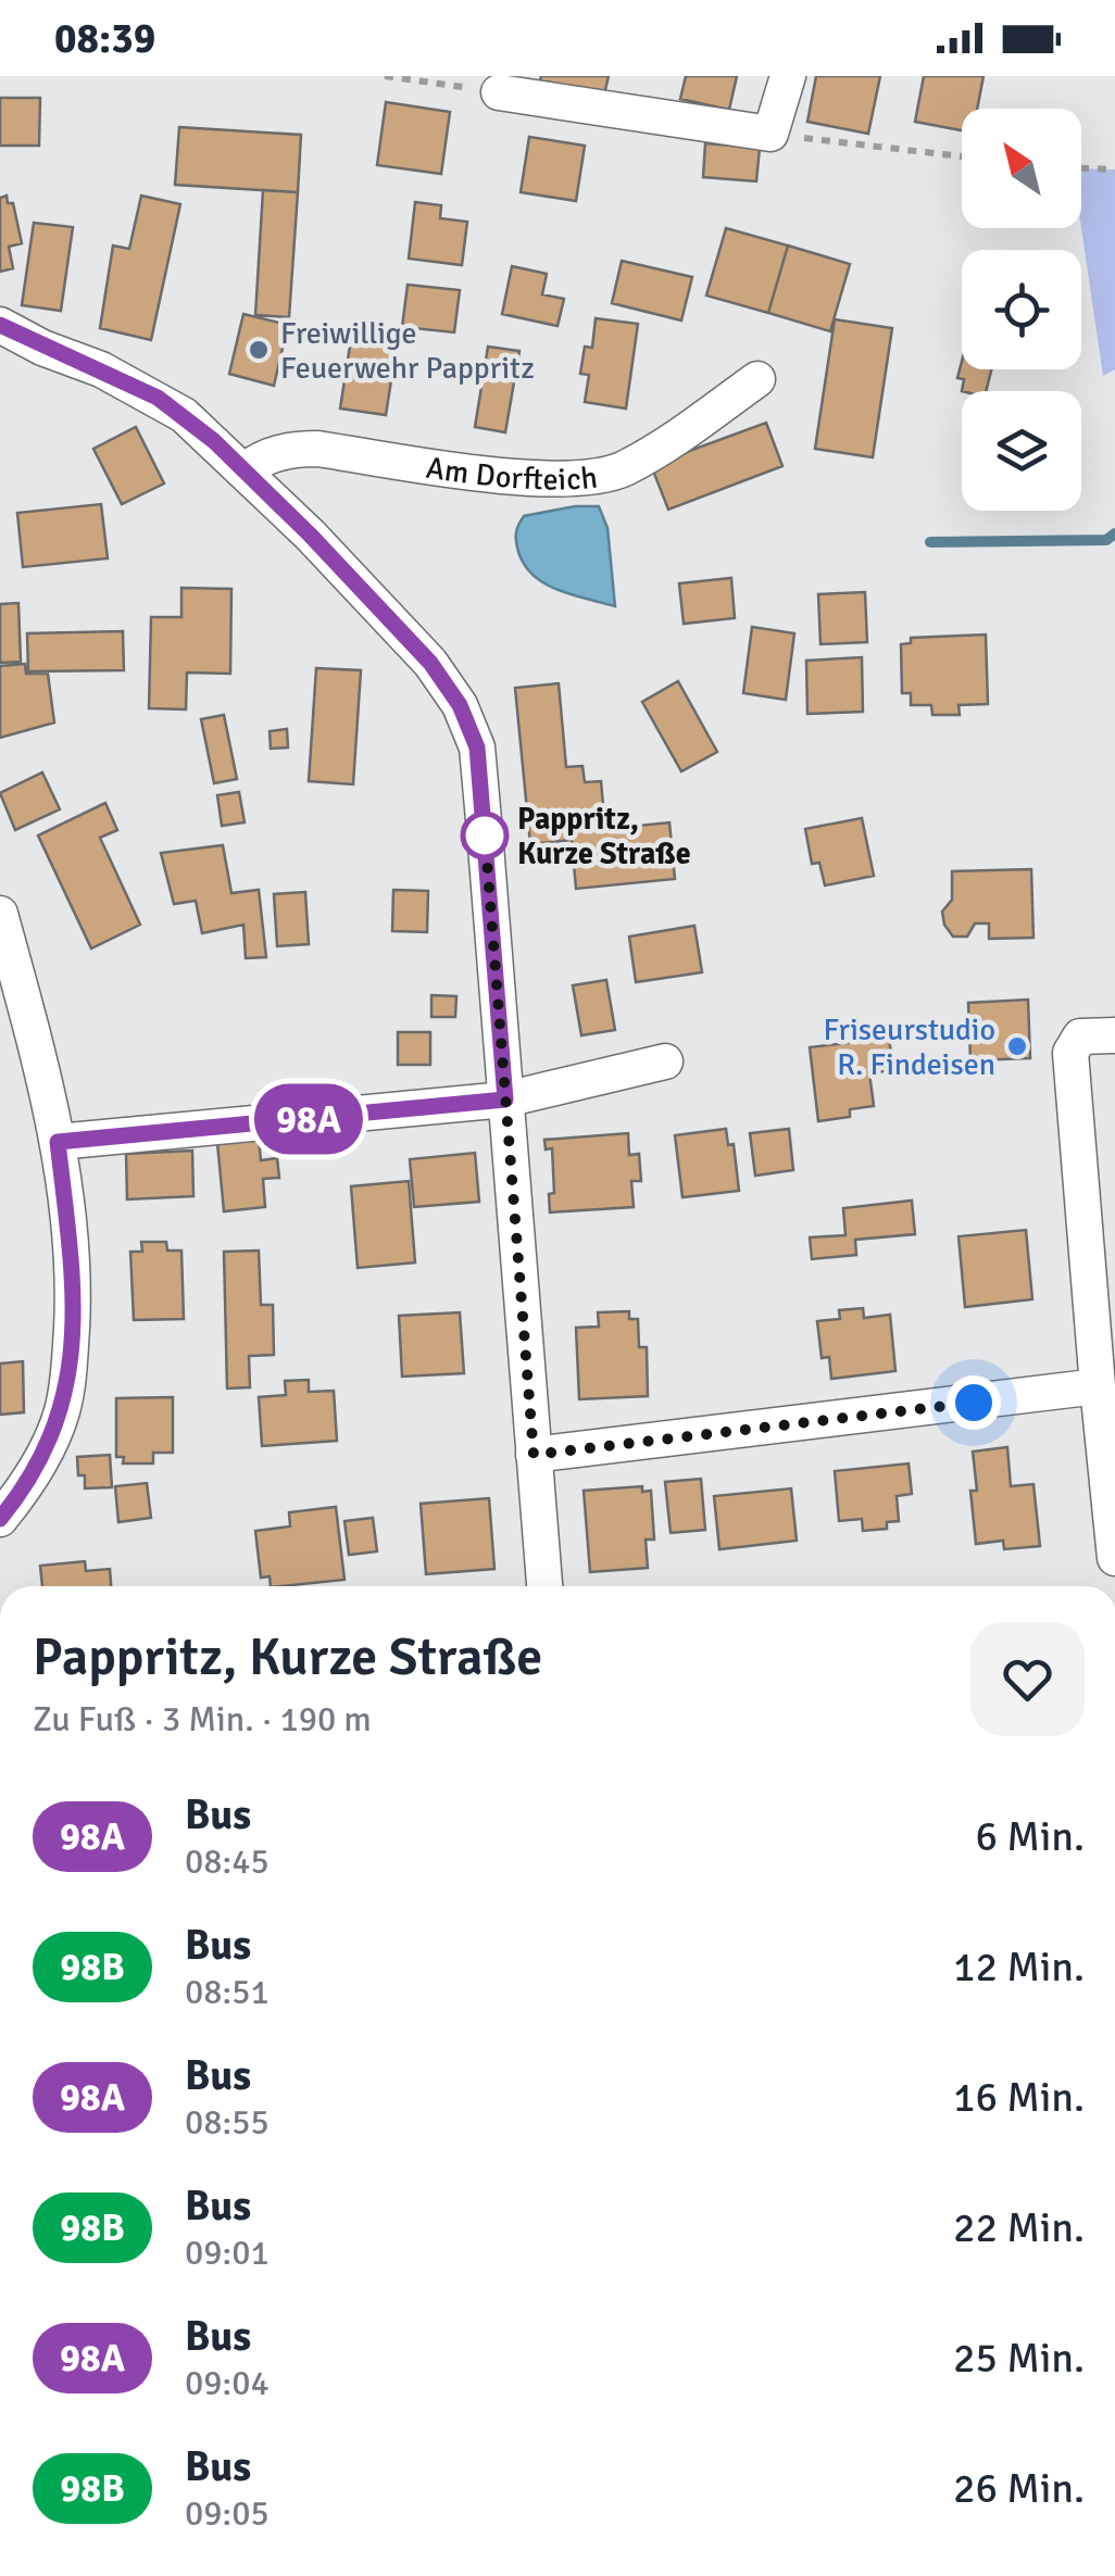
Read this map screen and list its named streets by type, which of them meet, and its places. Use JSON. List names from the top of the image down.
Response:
{
  "streets": {
    "street": ["Am Dorfteich"]
  },
  "places": ["Freiwillige Feuerwehr Pappritz", "Pappritz, Kurze Straße", "Friseurstudio R. Findeisen"],
  "lines": ["bus line 98A"],
  "north": "top left",
  "page": {
    "status": "08:39",
    "on_map": "98A",
    "heading": ["Pappritz, Kurze Straße", "Zu Fuß · 3 Min. · 190 m"],
    "list": [
      {
        "mark": "98A",
        "name": "Bus",
        "note": "08:45",
        "value": "6 Min."
      },
      {
        "mark": "98B",
        "name": "Bus",
        "note": "08:51",
        "value": "12 Min."
      },
      {
        "mark": "98A",
        "name": "Bus",
        "note": "08:55",
        "value": "16 Min."
      },
      {
        "mark": "98B",
        "name": "Bus",
        "note": "09:01",
        "value": "22 Min."
      },
      {
        "mark": "98A",
        "name": "Bus",
        "note": "09:04",
        "value": "25 Min."
      },
      {
        "mark": "98B",
        "name": "Bus",
        "note": "09:05",
        "value": "26 Min."
      }
    ]
  }
}
